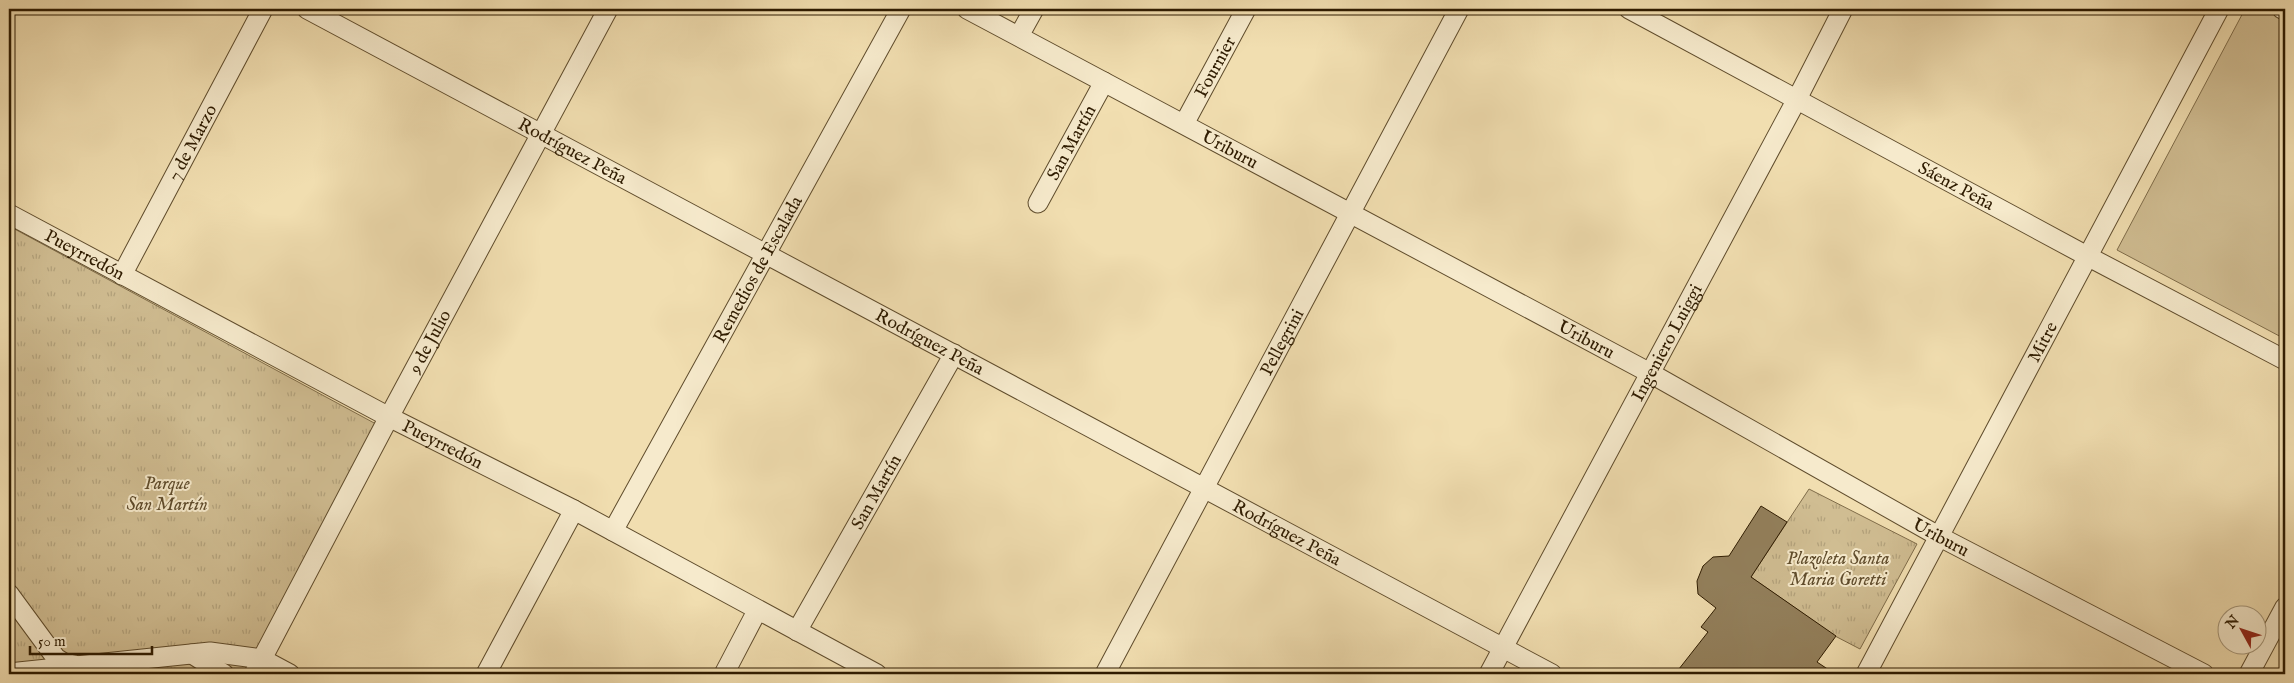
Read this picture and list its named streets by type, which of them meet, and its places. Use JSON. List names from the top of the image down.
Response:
{
  "streets": {
    "street": [
      "Fournier",
      "7 de Marzo",
      "San Martín",
      "Uriburu",
      "Rodríguez Peña",
      "Sáenz Peña",
      "Pueyrredón",
      "Remedios de Escalada",
      "9 de Julio",
      "Mitre",
      "Pellegrini",
      "Ingeniero Luiggi"
    ]
  },
  "crossings": [
    ["Fournier", "Uriburu"],
    ["7 de Marzo", "Pueyrredón"],
    ["San Martín", "Uriburu"],
    ["San Martín", "Rodríguez Peña"],
    ["San Martín", "Pueyrredón"],
    ["Uriburu", "Mitre"],
    ["Uriburu", "Pellegrini"],
    ["Uriburu", "Ingeniero Luiggi"],
    ["Rodríguez Peña", "Remedios de Escalada"],
    ["Rodríguez Peña", "9 de Julio"],
    ["Rodríguez Peña", "Pellegrini"],
    ["Rodríguez Peña", "Ingeniero Luiggi"],
    ["Sáenz Peña", "Mitre"],
    ["Sáenz Peña", "Ingeniero Luiggi"],
    ["Pueyrredón", "Remedios de Escalada"],
    ["Pueyrredón", "9 de Julio"]
  ],
  "parks": ["Parque San Martín", "Plazoleta Santa Maria Goretti"],
  "scale_bar": "50 m",
  "north": "top left"
}
